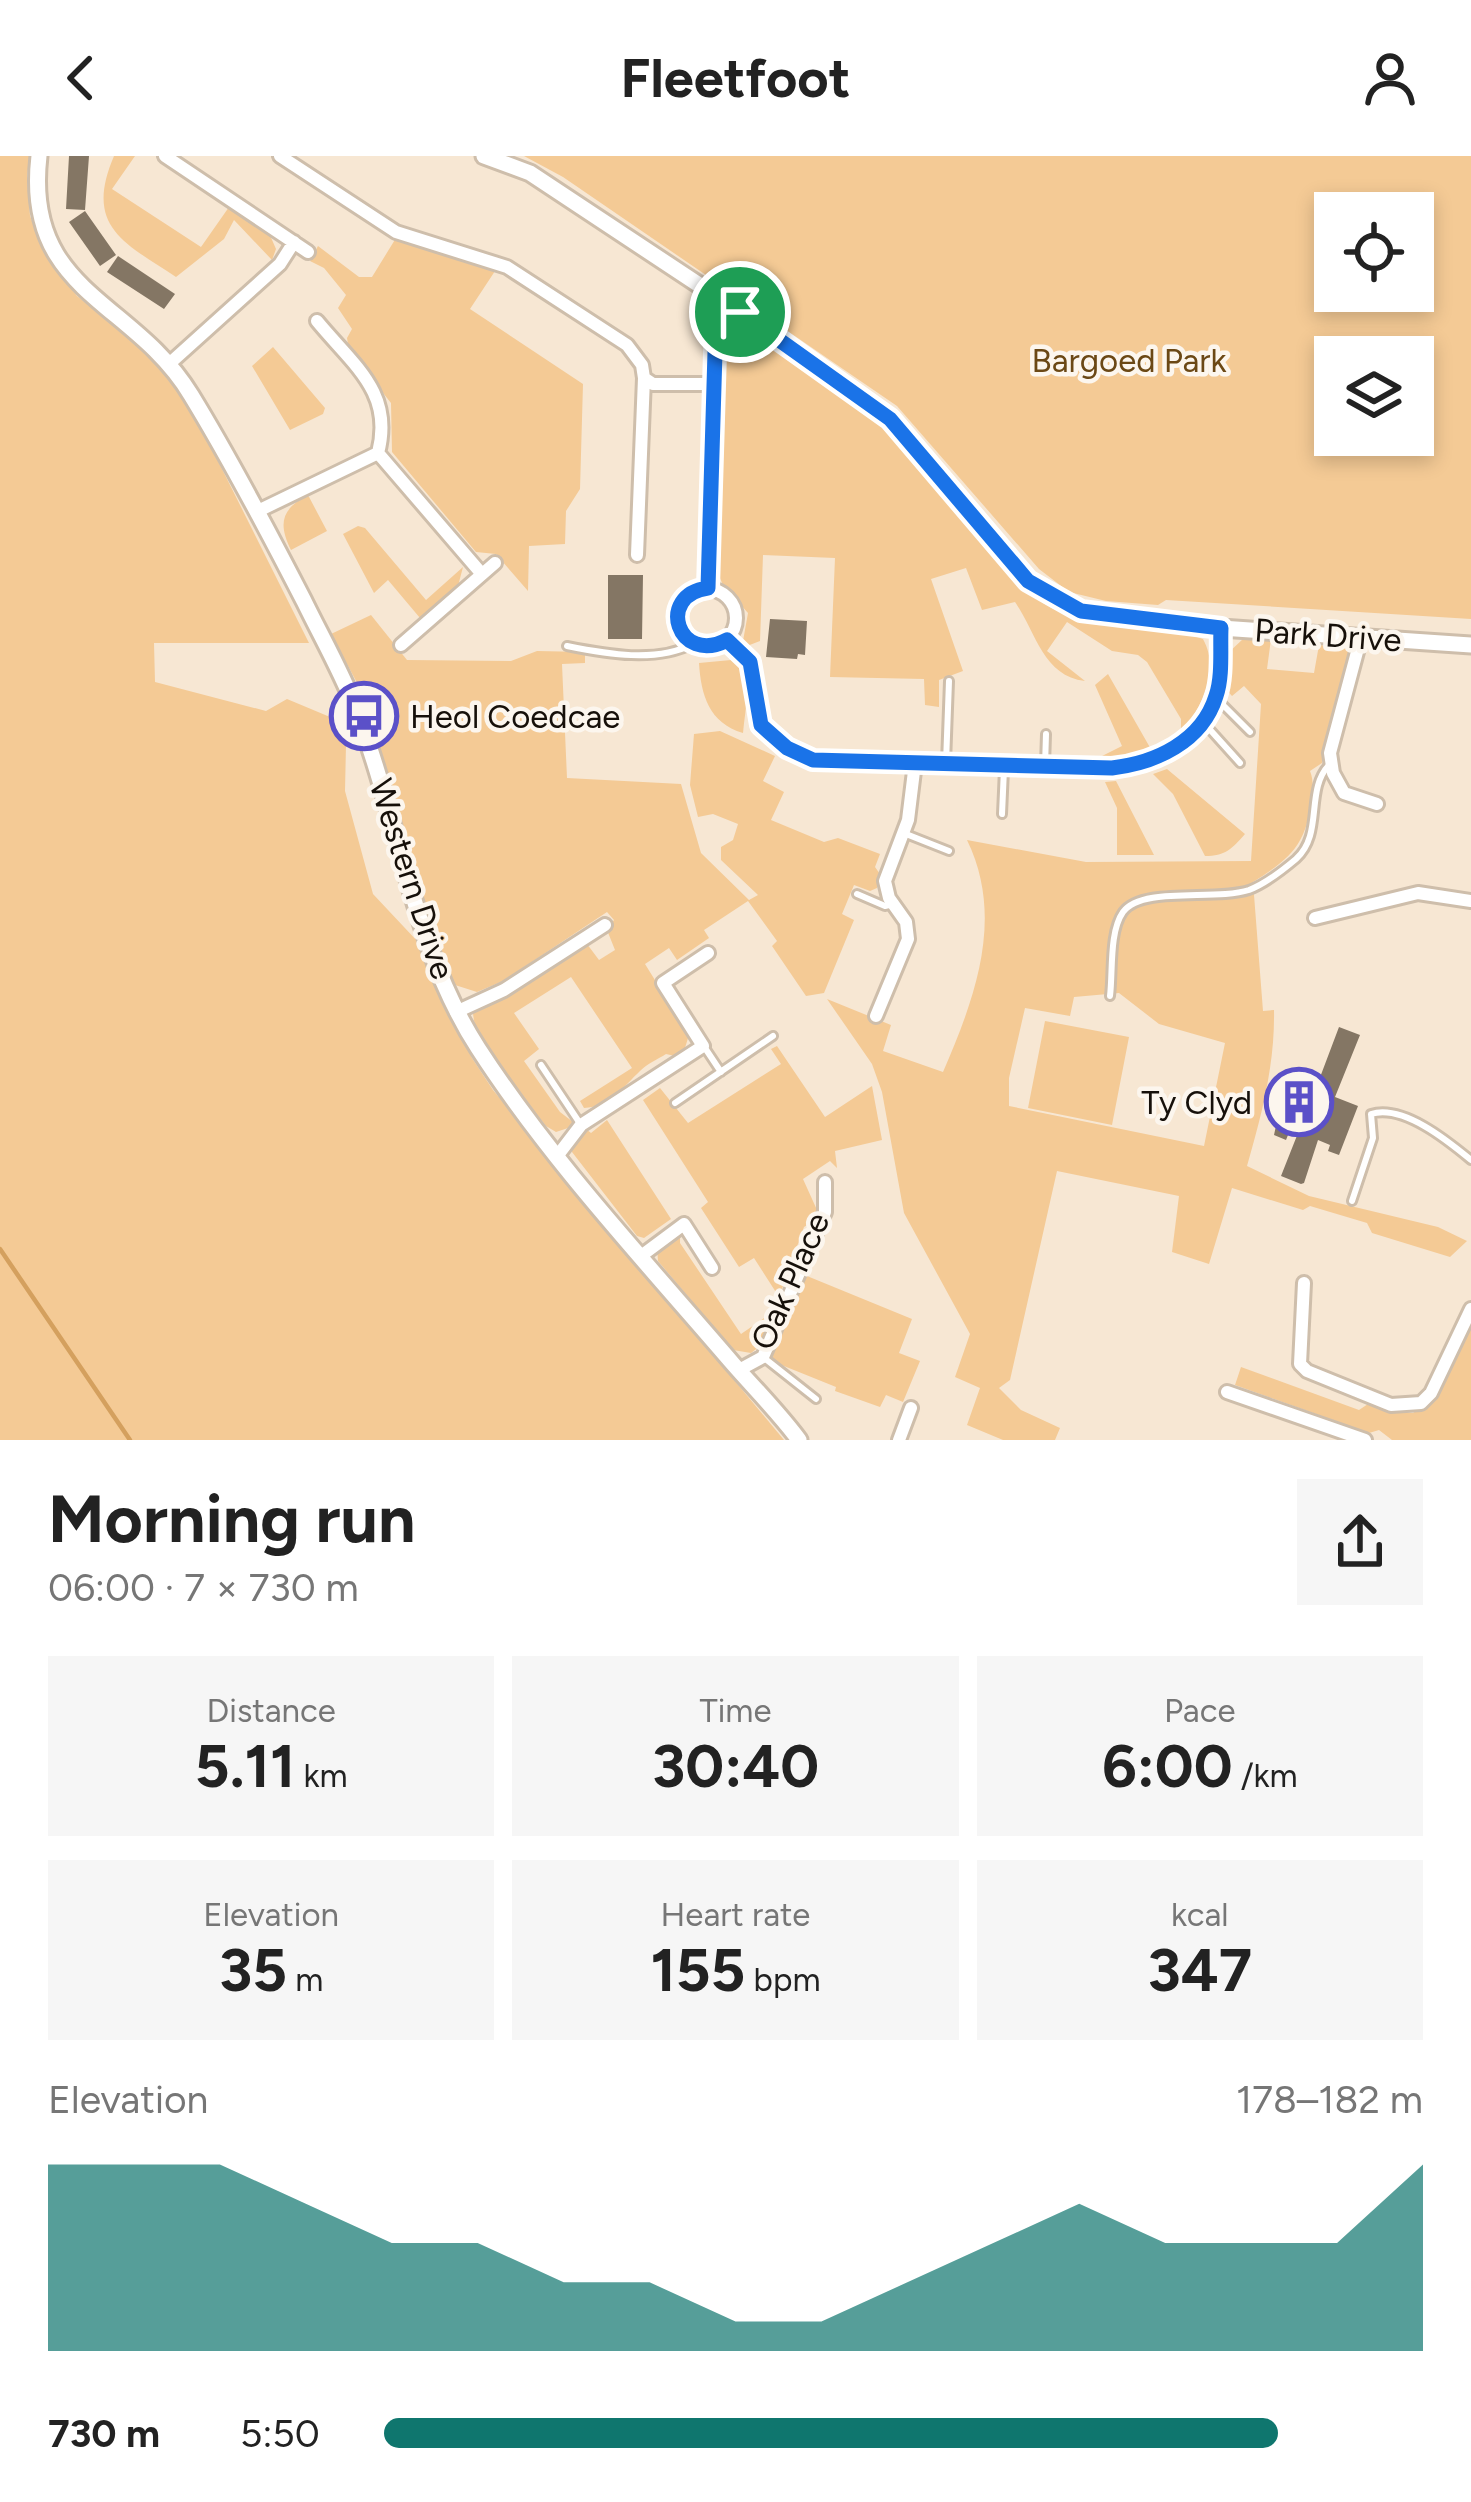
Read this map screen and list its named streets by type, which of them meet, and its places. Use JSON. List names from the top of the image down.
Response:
{
  "streets": {
    "street": ["Park Drive", "Western Drive", "Oak Place"]
  },
  "crossings": [
    ["Western Drive", "Oak Place"]
  ],
  "parks": ["Bargoed Park"],
  "places": {
    "bus stop": ["Heol Coedcae"],
    "building": ["Ty Clyd"]
  },
  "page": {
    "header": "Fleetfoot",
    "heading": ["Morning run", "06:00 · 7 × 730 m"],
    "stats": [
      ["Distance", "5.11 km"],
      ["Time", "30:40"],
      ["Pace", "6:00 /km"],
      ["Elevation", "35 m"],
      ["Heart rate", "155 bpm"],
      ["kcal", "347"]
    ],
    "chart": ["Elevation", "178–182 m"],
    "list": [
      {
        "name": "730 m",
        "note": "5:50"
      }
    ]
  }
}
